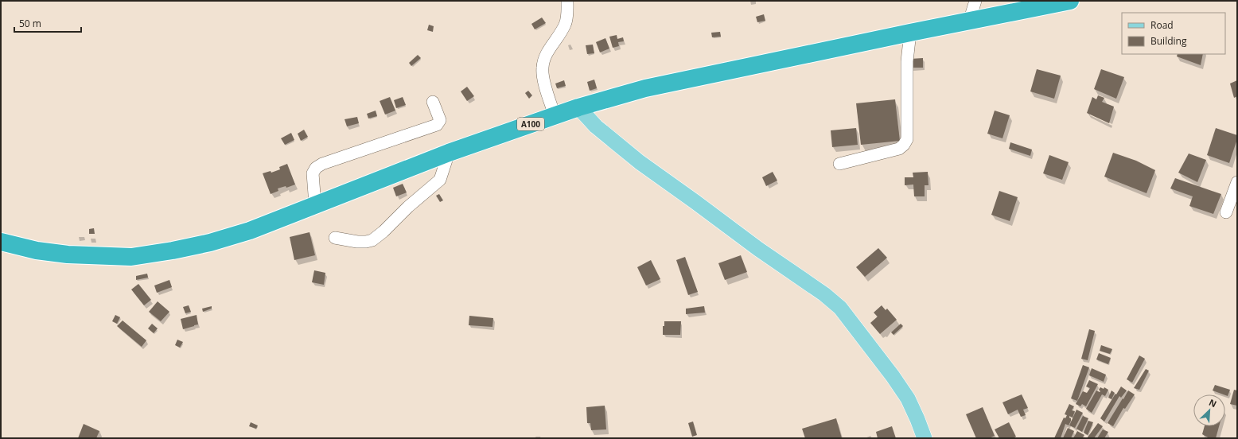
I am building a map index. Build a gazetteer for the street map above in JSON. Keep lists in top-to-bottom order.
{
  "streets": {
    "highway": ["A100"]
  },
  "legend": ["Road", "Building"],
  "scale_bar": "50 m",
  "north": "top right"
}
